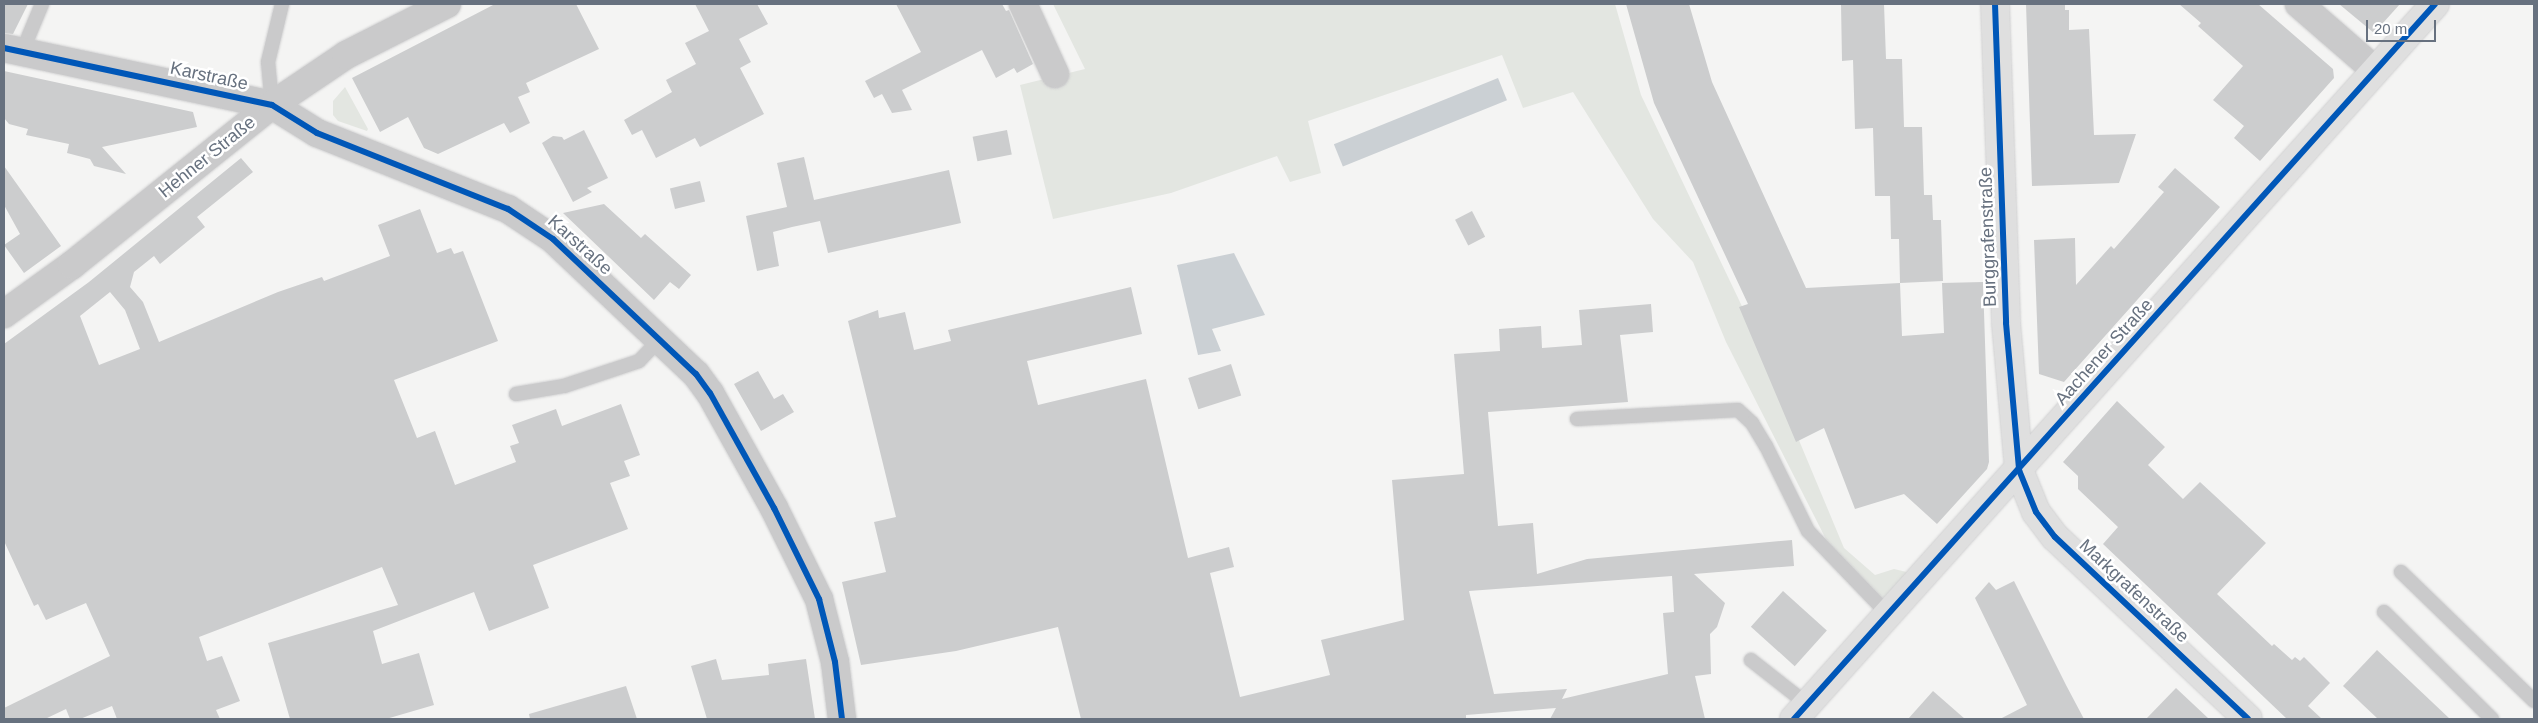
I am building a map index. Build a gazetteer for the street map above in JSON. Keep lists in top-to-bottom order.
{
  "streets": {
    "main road": ["Burggrafenstraße", "Aachener Straße", "Markgrafenstraße"],
    "street": ["Karstraße", "Hehner Straße"]
  },
  "crossings": [
    ["Karstraße", "Hehner Straße"],
    ["Burggrafenstraße", "Aachener Straße"],
    ["Burggrafenstraße", "Markgrafenstraße"],
    ["Aachener Straße", "Markgrafenstraße"]
  ],
  "scale_bar": "20 m"
}
